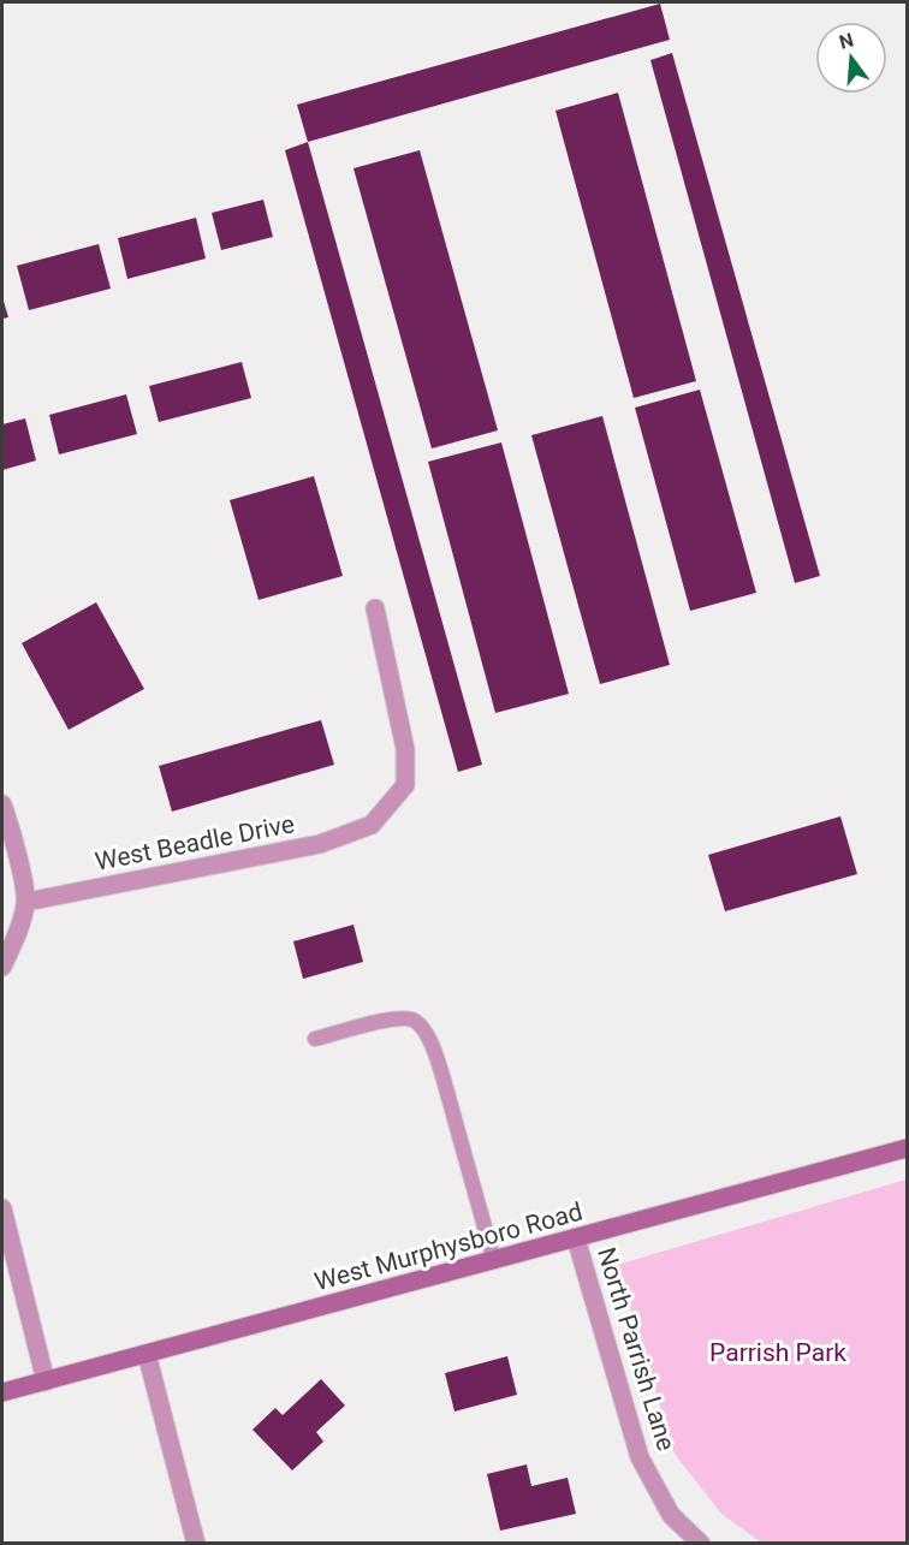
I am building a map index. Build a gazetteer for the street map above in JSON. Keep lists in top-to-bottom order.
{
  "streets": {
    "street": ["West Beadle Drive", "West Murphysboro Road", "North Parrish Lane"]
  },
  "crossings": [
    ["West Murphysboro Road", "North Parrish Lane"]
  ],
  "parks": ["Parrish Park"],
  "north": "top"
}
